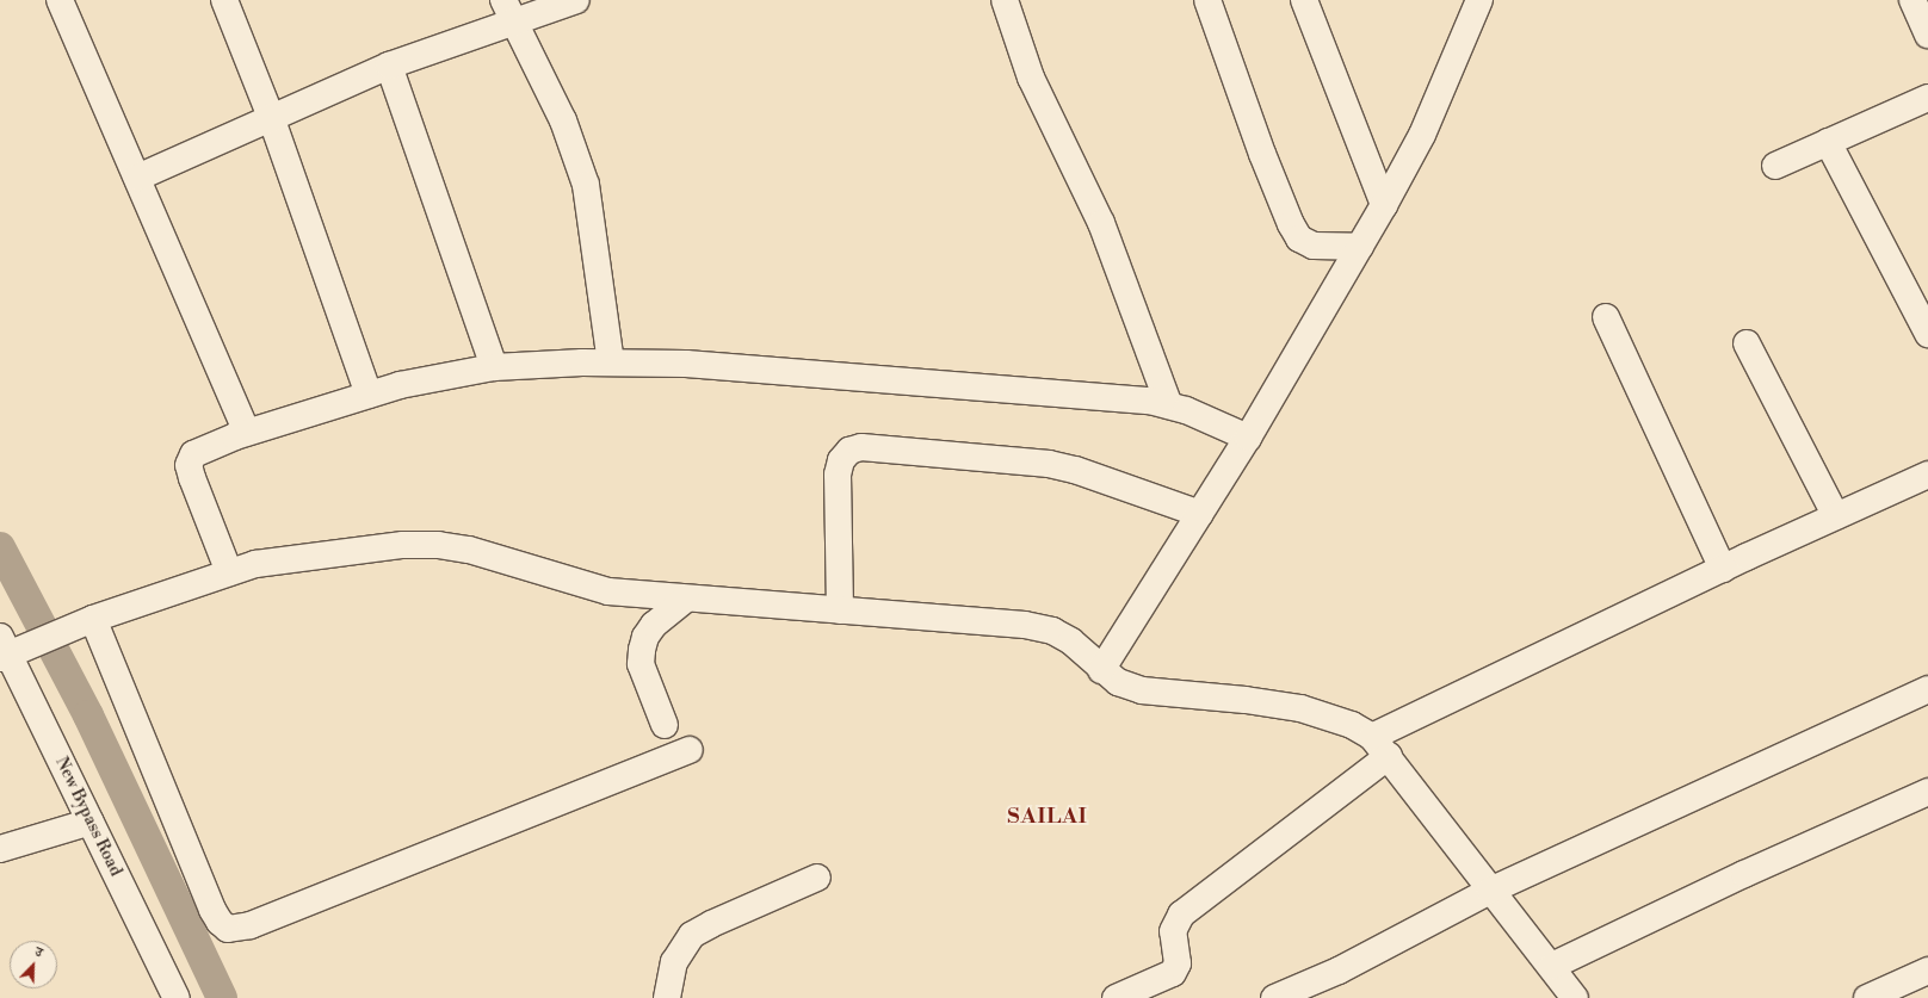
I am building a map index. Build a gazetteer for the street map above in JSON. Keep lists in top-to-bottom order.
{
  "streets": {
    "street": ["New Bypass Road"]
  },
  "districts": ["SAILAI"],
  "north": "top right"
}
